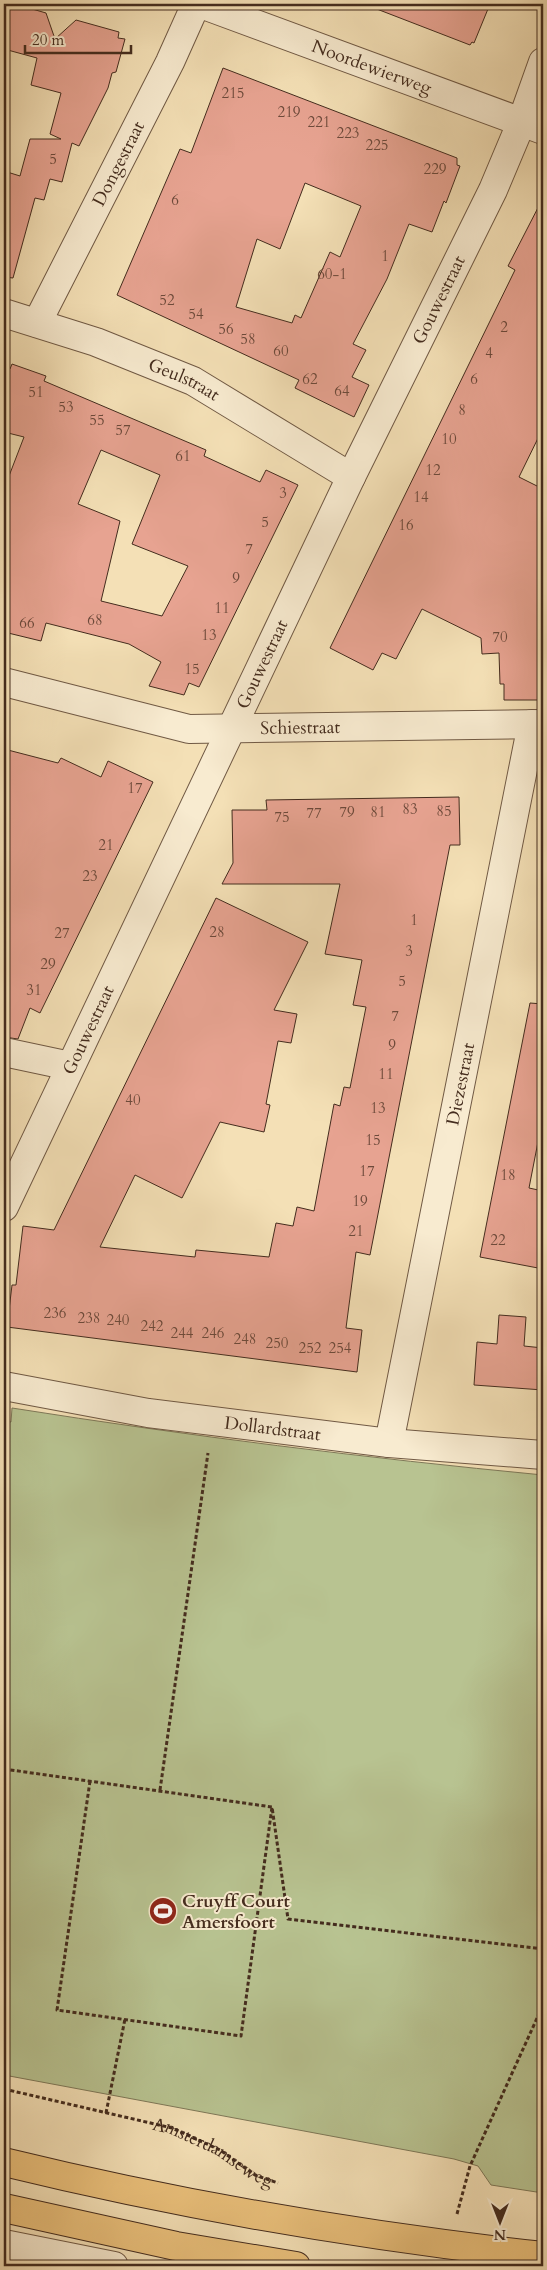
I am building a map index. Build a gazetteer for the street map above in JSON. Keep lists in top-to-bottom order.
{
  "streets": {
    "main road": ["Amsterdamseweg"],
    "street": [
      "Noordewierweg",
      "Dongestraat",
      "Gouwestraat",
      "Geulstraat",
      "Schiestraat",
      "Diezestraat",
      "Dollardstraat"
    ]
  },
  "crossings": [
    ["Noordewierweg", "Gouwestraat"],
    ["Dongestraat", "Geulstraat"],
    ["Gouwestraat", "Geulstraat"],
    ["Gouwestraat", "Schiestraat"],
    ["Schiestraat", "Diezestraat"],
    ["Diezestraat", "Dollardstraat"]
  ],
  "places": {
    "sports": ["Cruyff Court Amersfoort"]
  },
  "house_numbers": [
    "215",
    "219",
    "221",
    "223",
    "225",
    "5",
    "229",
    "6",
    "1",
    "60-1",
    "52",
    "54",
    "2",
    "56",
    "58",
    "60",
    "4",
    "62",
    "6",
    "64",
    "51",
    "53",
    "8",
    "55",
    "57",
    "10",
    "61",
    "12",
    "3",
    "14",
    "5",
    "16",
    "7",
    "9",
    "11",
    "68",
    "66",
    "13",
    "70",
    "15",
    "17",
    "83",
    "85",
    "79",
    "81",
    "77",
    "75",
    "21",
    "23",
    "1",
    "28",
    "27",
    "3",
    "29",
    "5",
    "31",
    "7",
    "9",
    "11",
    "40",
    "13",
    "15",
    "17",
    "18",
    "19",
    "21",
    "22",
    "236",
    "238",
    "240",
    "242",
    "244",
    "246",
    "248",
    "250",
    "252",
    "254"
  ],
  "scale_bar": "20 m",
  "north": "bottom"
}
